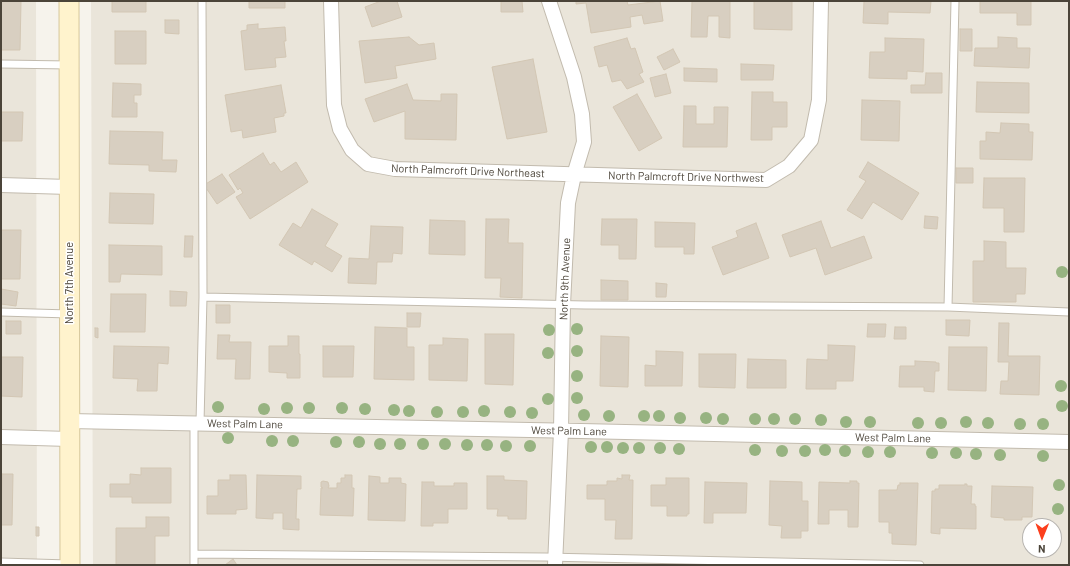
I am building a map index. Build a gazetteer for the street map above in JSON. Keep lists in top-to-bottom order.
{
  "streets": {
    "main road": ["North 7th Avenue"],
    "street": [
      "North Palmcroft Drive Northeast",
      "North Palmcroft Drive Northwest",
      "North 9th Avenue",
      "West Palm Lane"
    ]
  },
  "crossings": [
    ["North Palmcroft Drive Northeast", "North Palmcroft Drive Northwest"],
    ["North Palmcroft Drive Northeast", "North 9th Avenue"],
    ["North Palmcroft Drive Northwest", "North 9th Avenue"],
    ["North 9th Avenue", "West Palm Lane"],
    ["North 7th Avenue", "West Palm Lane"]
  ],
  "north": "bottom"
}
